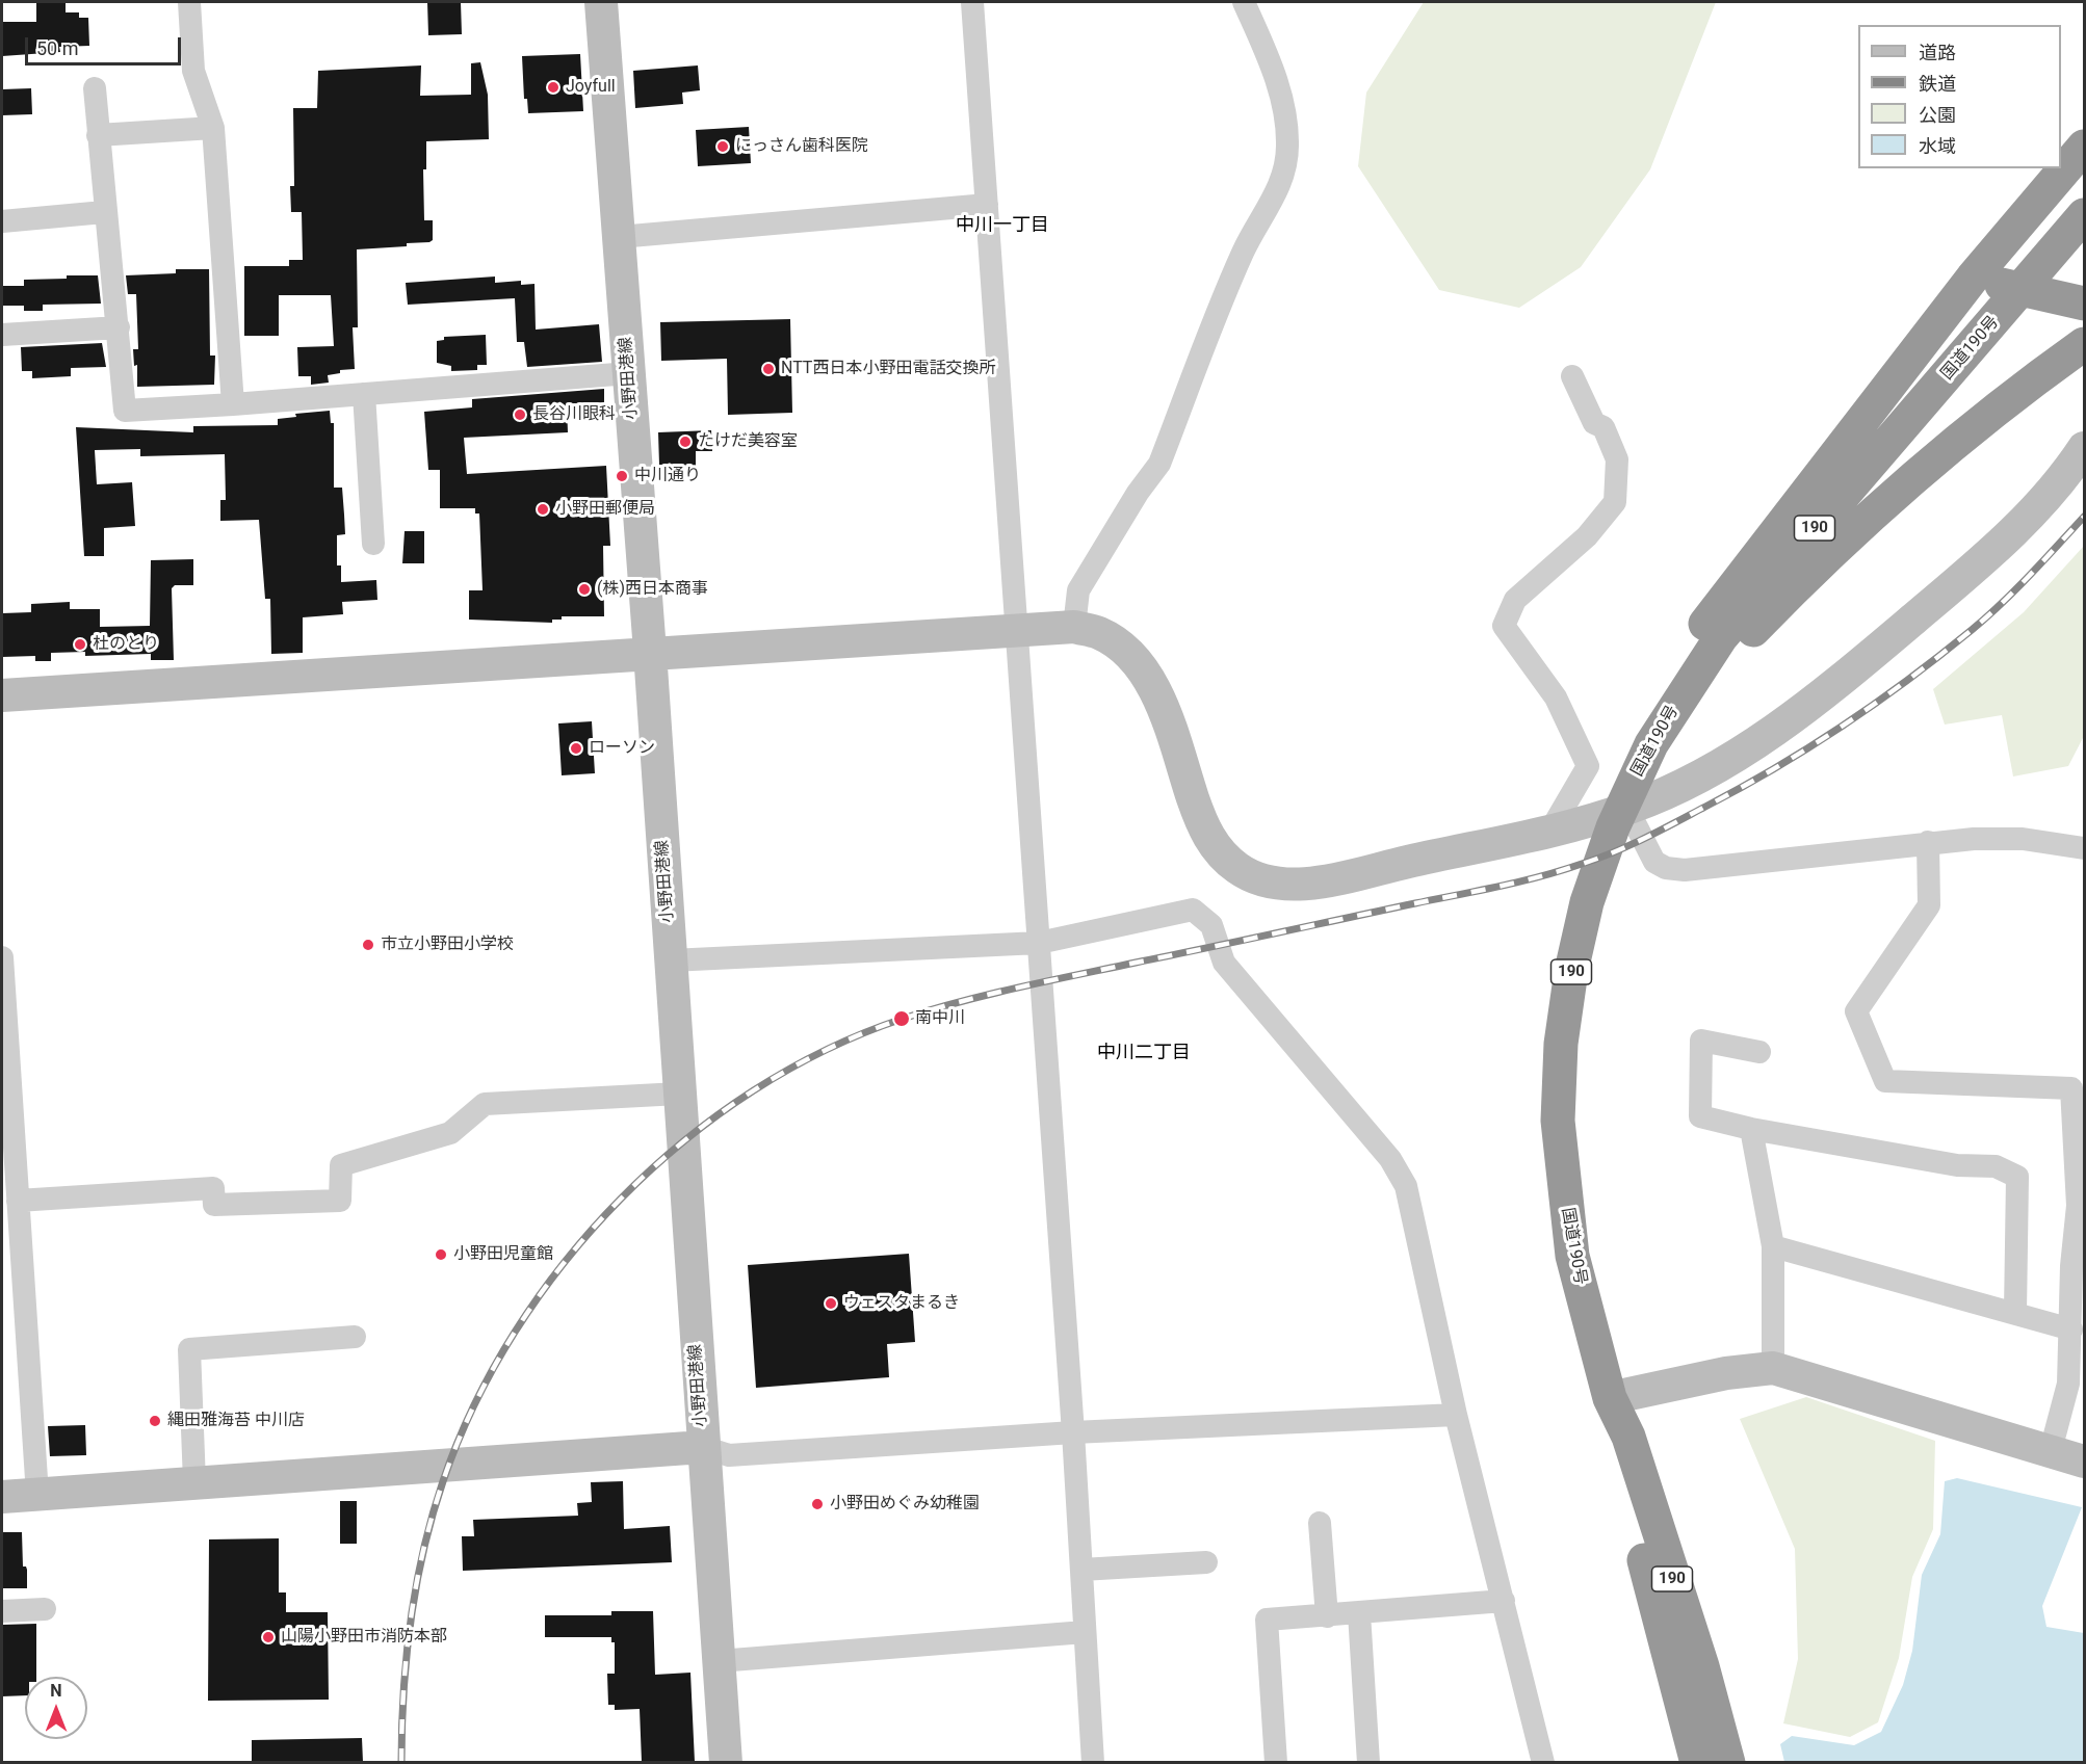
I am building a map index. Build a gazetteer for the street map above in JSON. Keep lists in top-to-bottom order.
{
  "streets": {
    "highway": ["国道190号", "190"],
    "street": ["小野田港線"]
  },
  "districts": ["中川一丁目", "中川二丁目"],
  "places": [
    "Joyfull",
    "にっさん歯科医院",
    "NTT西日本小野田電話交換所",
    "長谷川眼科",
    "たけだ美容室",
    "中川通り",
    "小野田郵便局",
    "(株)西日本商事",
    "杜のとり",
    "ローソン",
    "市立小野田小学校",
    "南中川",
    "小野田児童館",
    "ウェスタまるき",
    "縄田雅海苔 中川店",
    "小野田めぐみ幼稚園",
    "山陽小野田市消防本部"
  ],
  "legend": [
    "道路",
    "鉄道",
    "公園",
    "水域"
  ],
  "scale_bar": "50 m",
  "north": "top"
}
